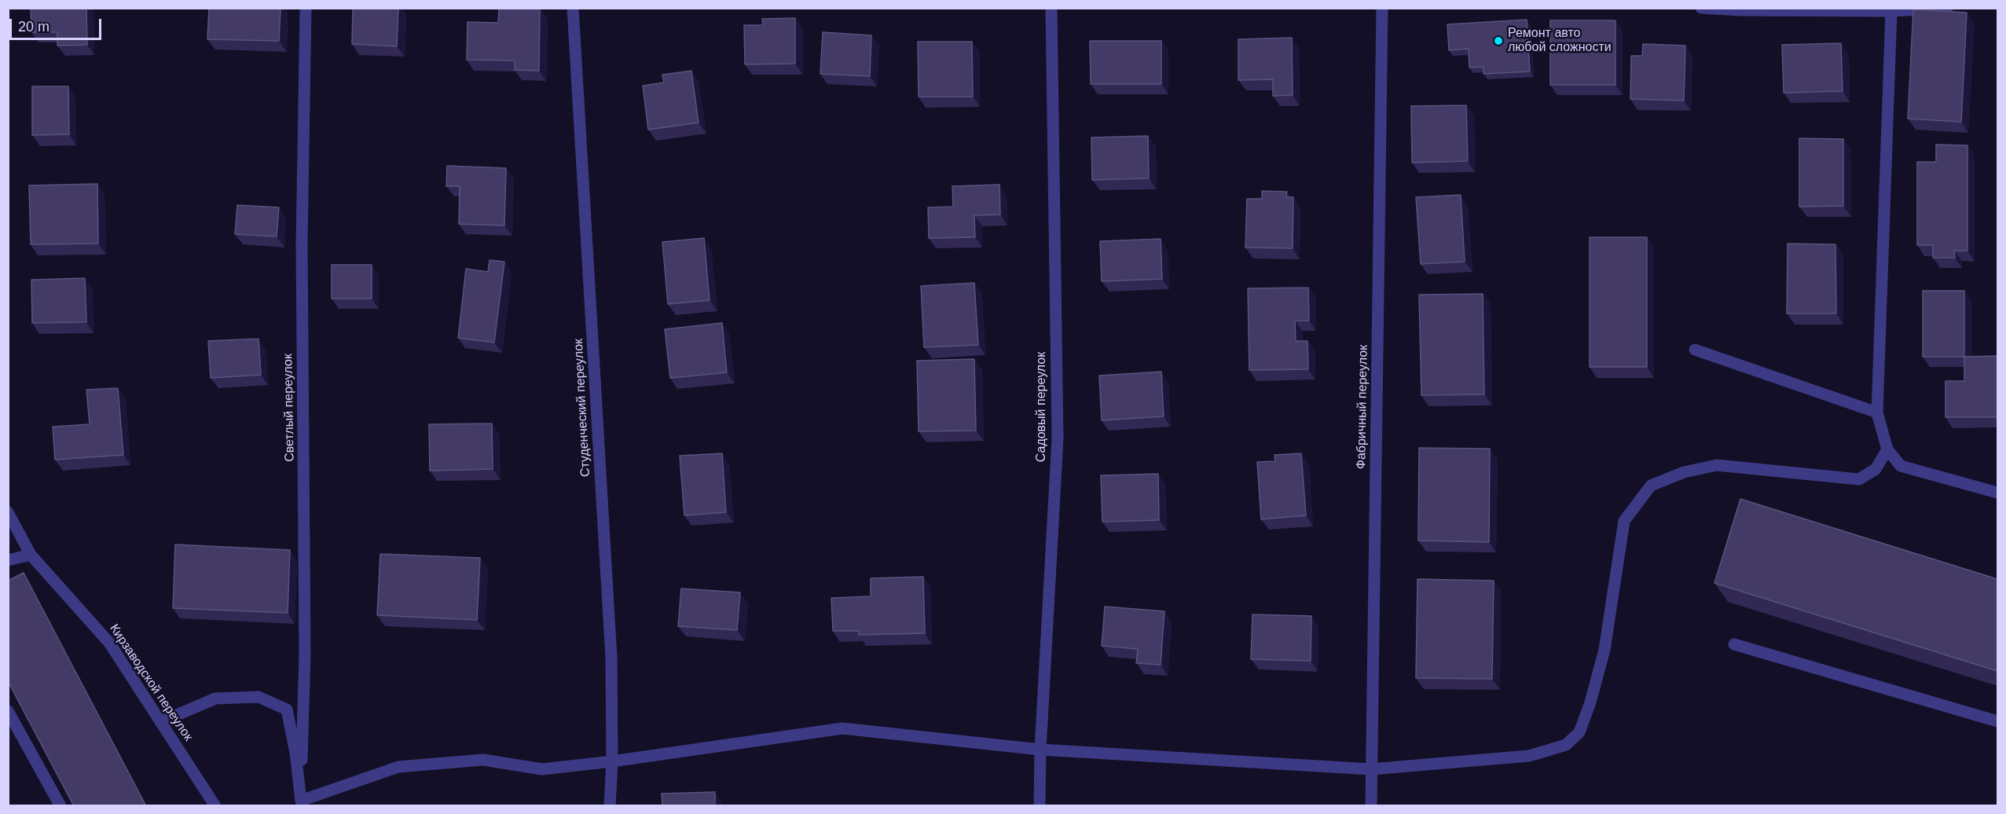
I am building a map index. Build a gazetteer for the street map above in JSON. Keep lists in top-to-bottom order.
{
  "streets": {
    "street": [
      "Садовый переулок",
      "Фабричный переулок",
      "Светлый переулок",
      "Студенческий переулок",
      "Кирзаводской переулок"
    ]
  },
  "places": ["Ремонт авто любой сложности"],
  "scale_bar": "20 m"
}
